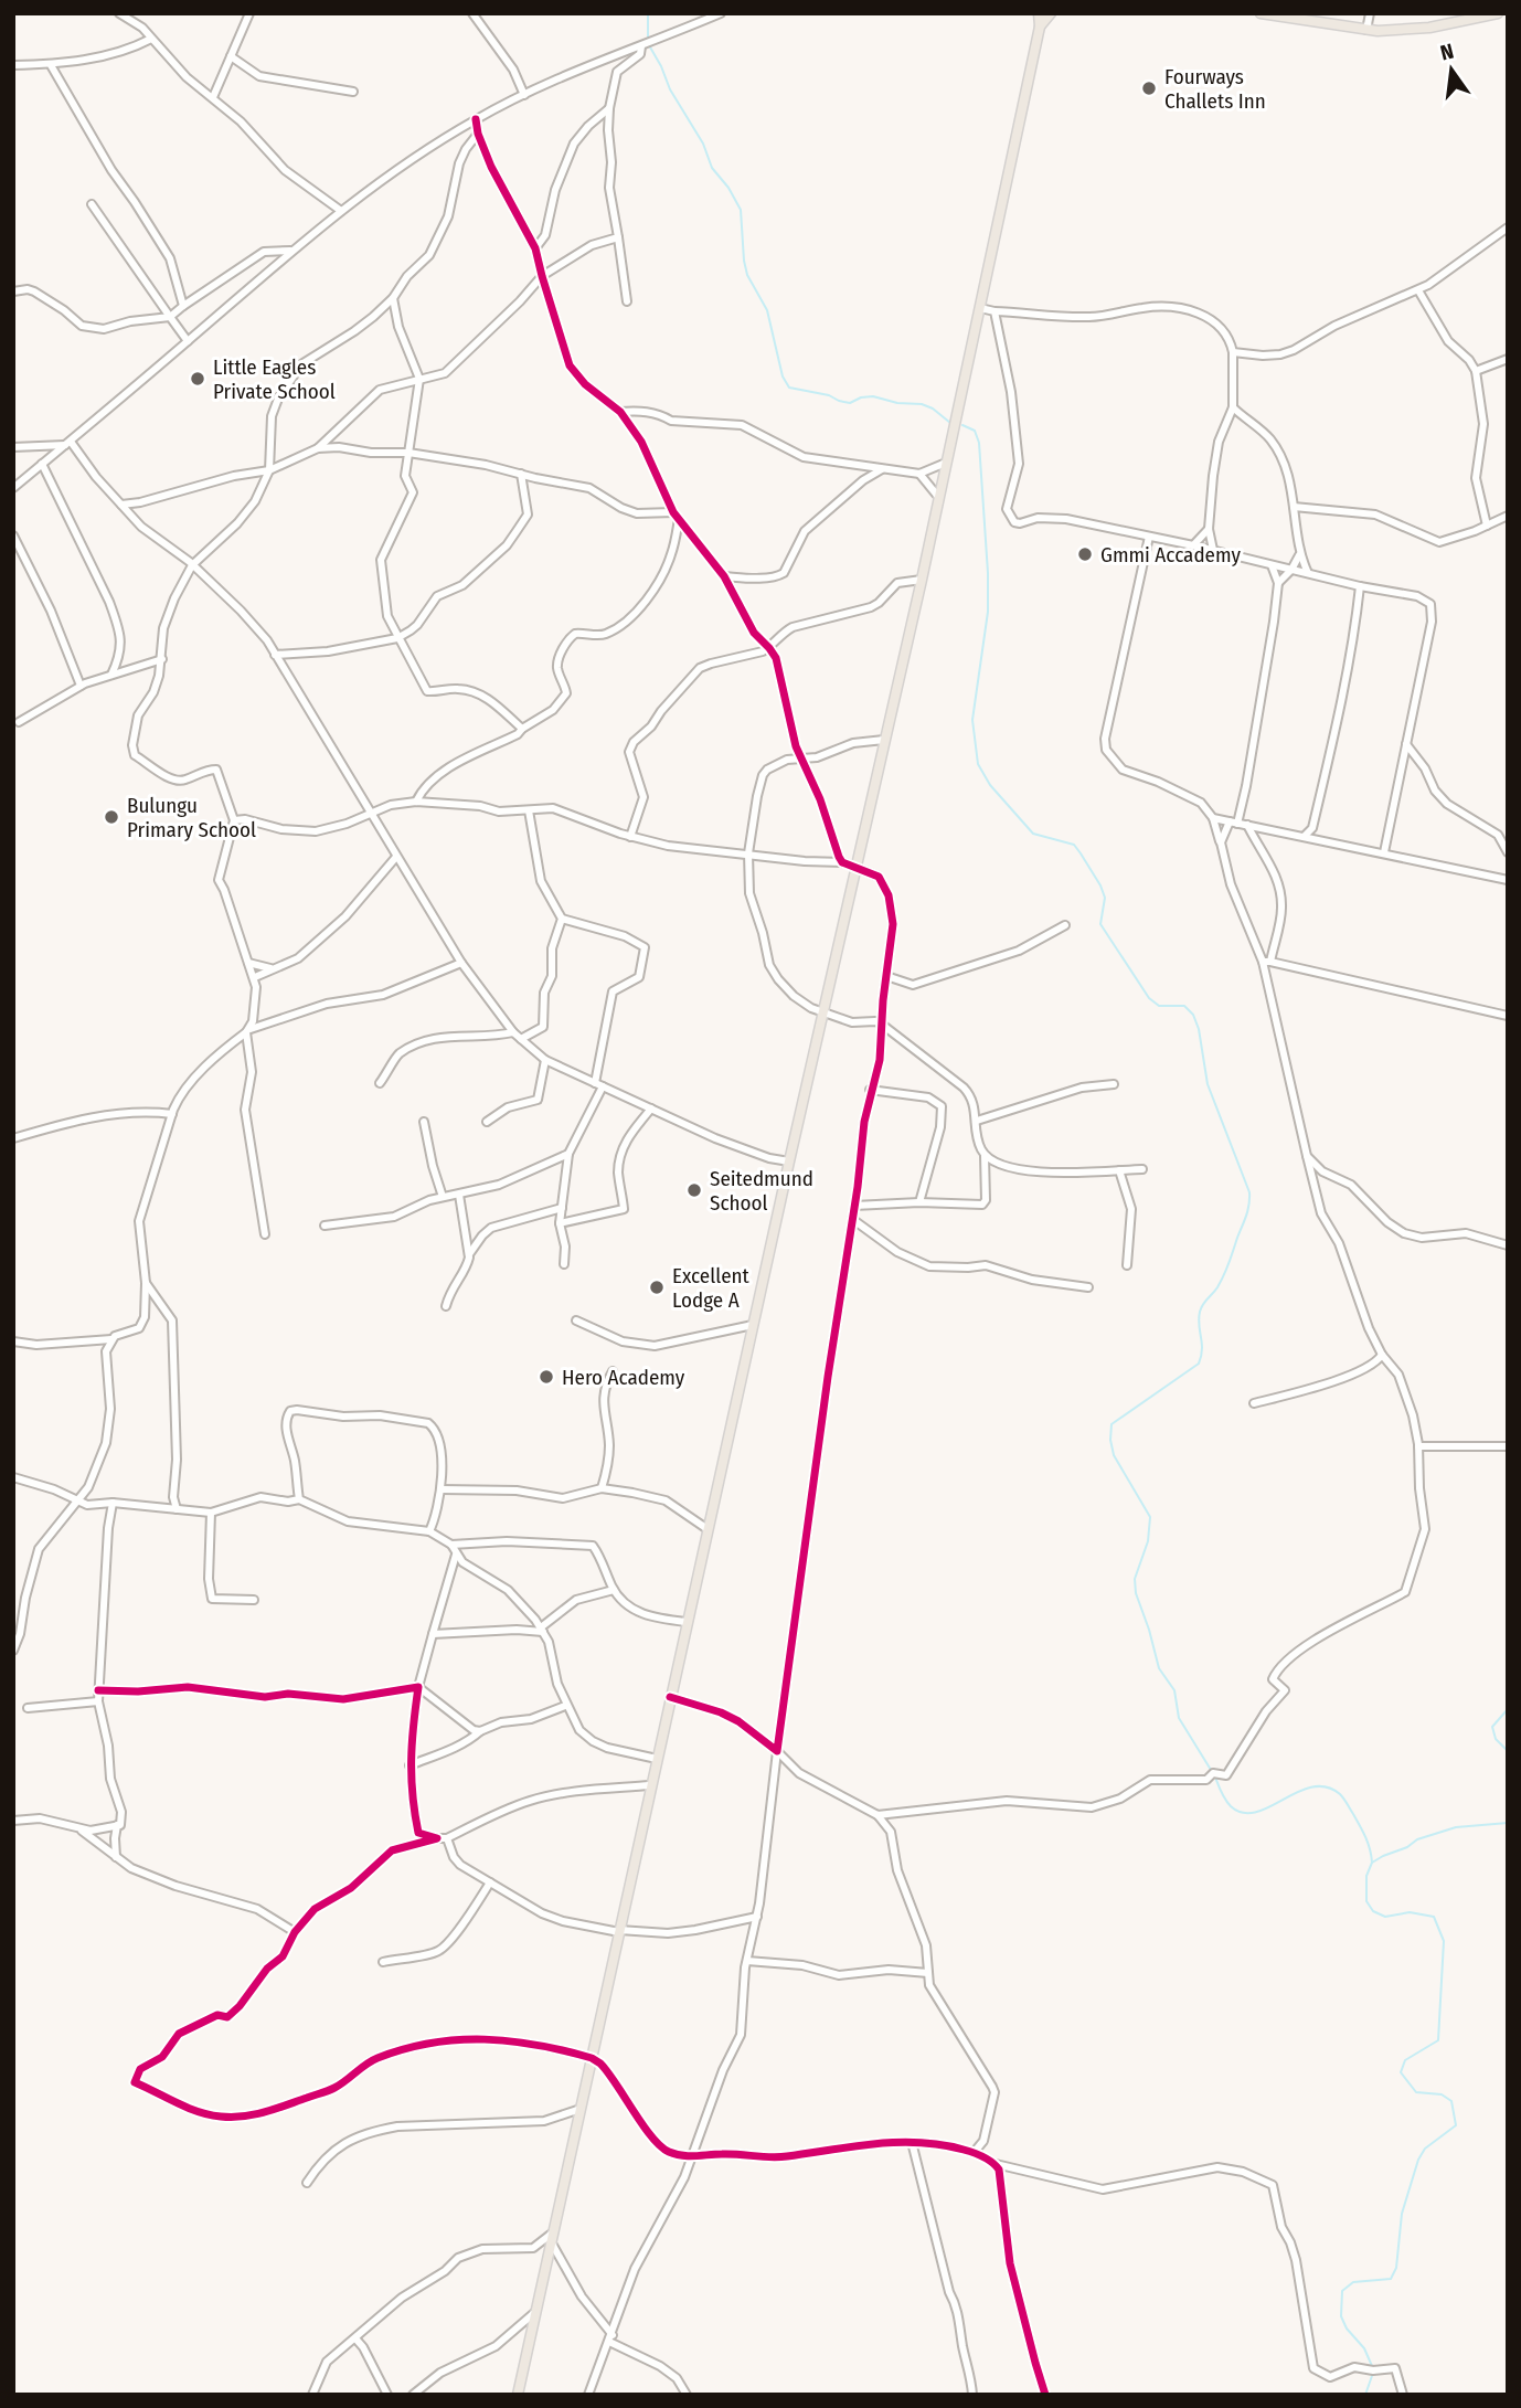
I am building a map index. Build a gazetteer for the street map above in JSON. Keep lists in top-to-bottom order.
{
  "places": [
    "Fourways Challets Inn",
    "Little Eagles Private School",
    "Gmmi Accademy",
    "Bulungu Primary School",
    "Seitedmund School",
    "Excellent Lodge A",
    "Hero Academy"
  ],
  "north": "top"
}
